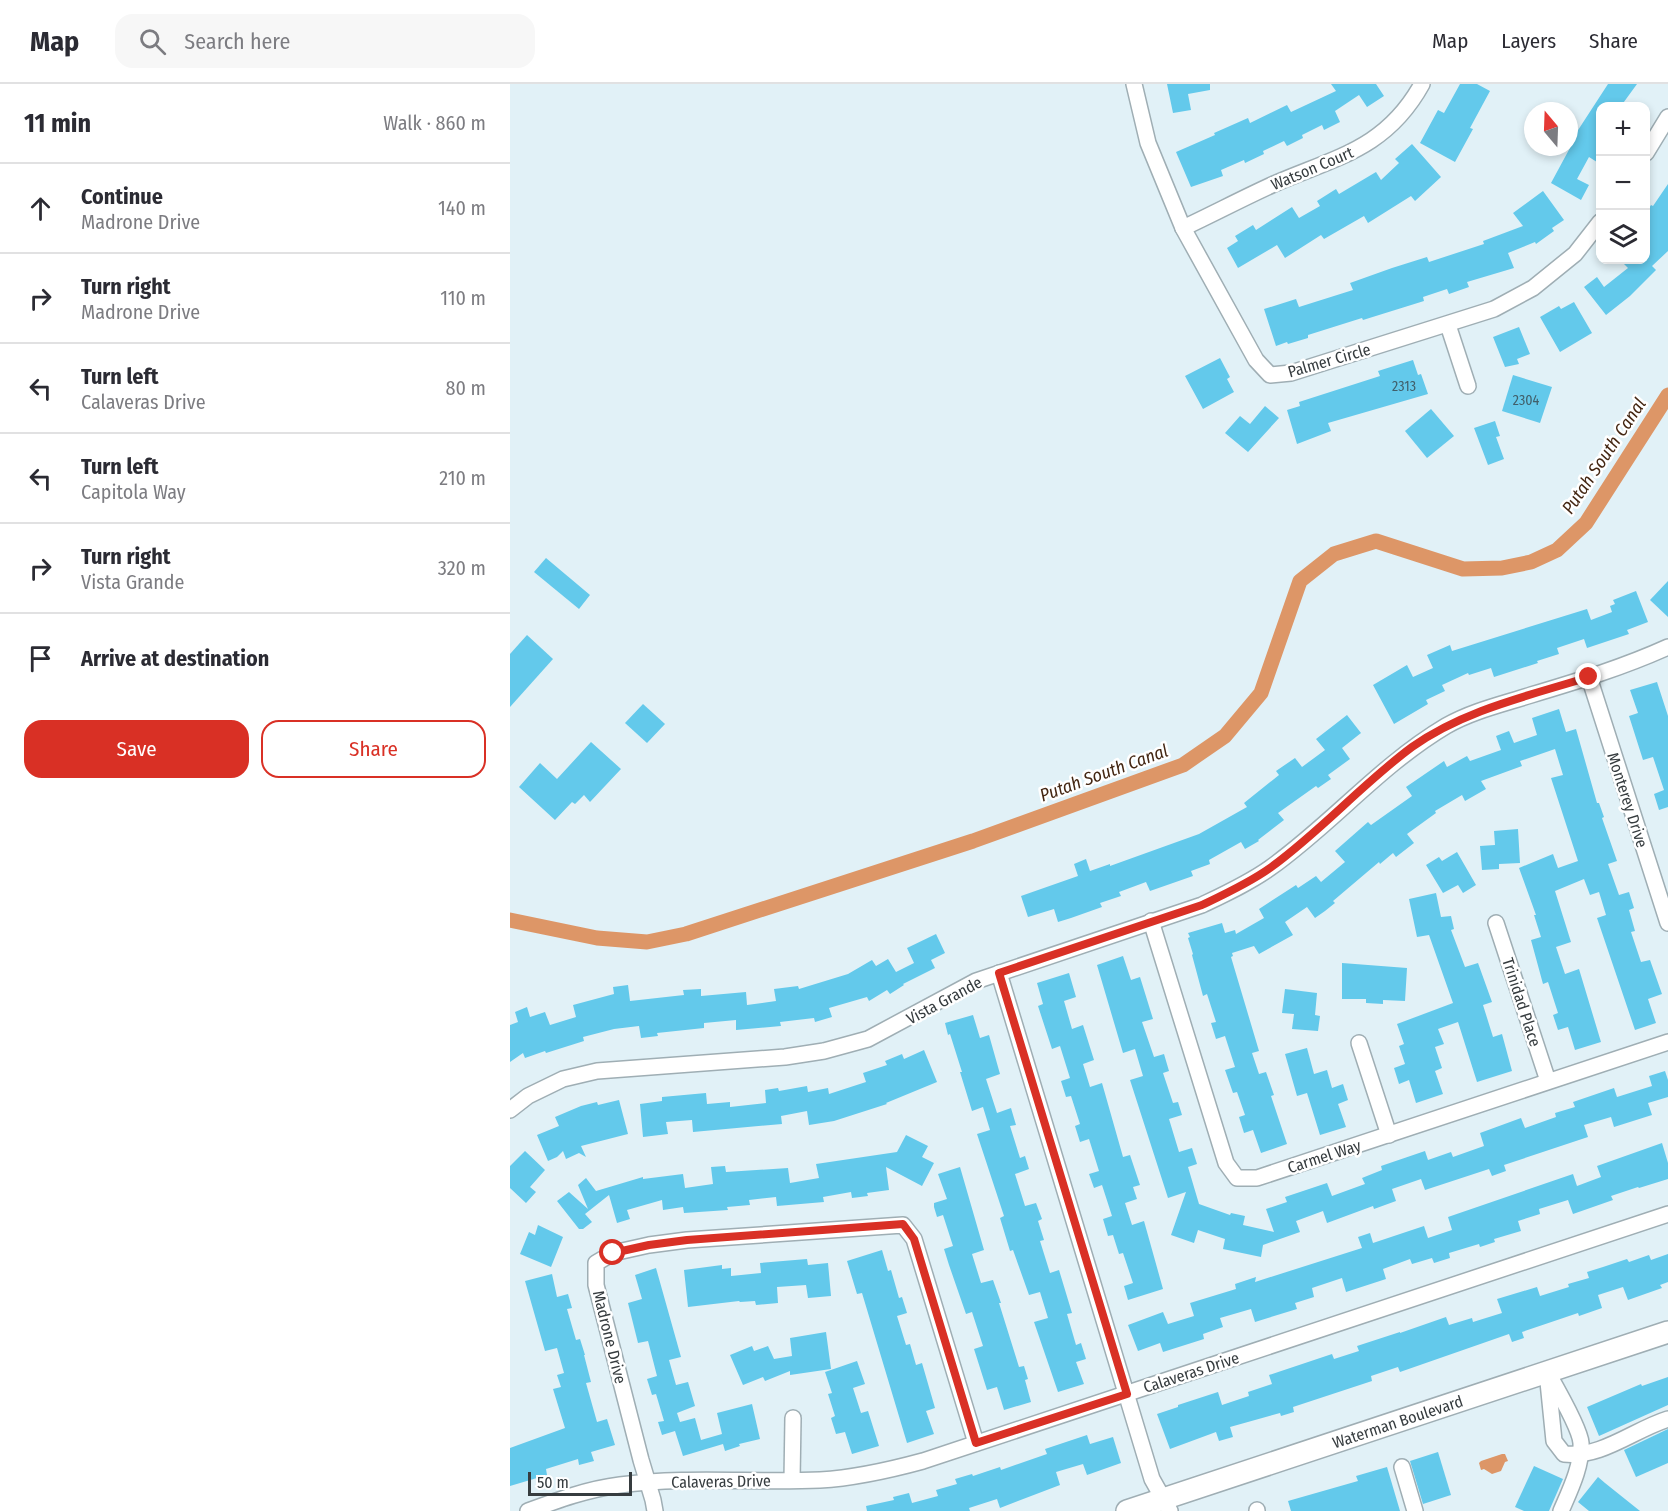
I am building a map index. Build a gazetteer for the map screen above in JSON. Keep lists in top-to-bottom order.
{
  "streets": {
    "main road": ["Waterman Boulevard"],
    "street": [
      "Watson Court",
      "Palmer Circle",
      "Monterey Drive",
      "Vista Grande",
      "Trinidad Place",
      "Carmel Way",
      "Madrone Drive",
      "Calaveras Drive"
    ]
  },
  "crossings": [
    ["Watson Court", "Palmer Circle"],
    ["Monterey Drive", "Vista Grande"],
    ["Vista Grande", "Carmel Way"],
    ["Trinidad Place", "Carmel Way"],
    ["Madrone Drive", "Calaveras Drive"]
  ],
  "water": ["Putah South Canal"],
  "house_numbers": ["2313", "2304"],
  "scale_bar": "50 m",
  "north": "top",
  "page": {
    "header": "Map",
    "search": "Search here",
    "nav": ["Map", "Layers", "Share"],
    "heading": ["11 min", "Walk · 860 m"],
    "map_buttons": ["+", "−"],
    "list": [
      ["Continue", "Madrone Drive", "140 m"],
      ["Turn right", "Madrone Drive", "110 m"],
      ["Turn left", "Calaveras Drive", "80 m"],
      ["Turn left", "Capitola Way", "210 m"],
      ["Turn right", "Vista Grande", "320 m"],
      "Arrive at destination"
    ],
    "buttons": ["Save", "Share"],
    "scale": "50 m"
  }
}
